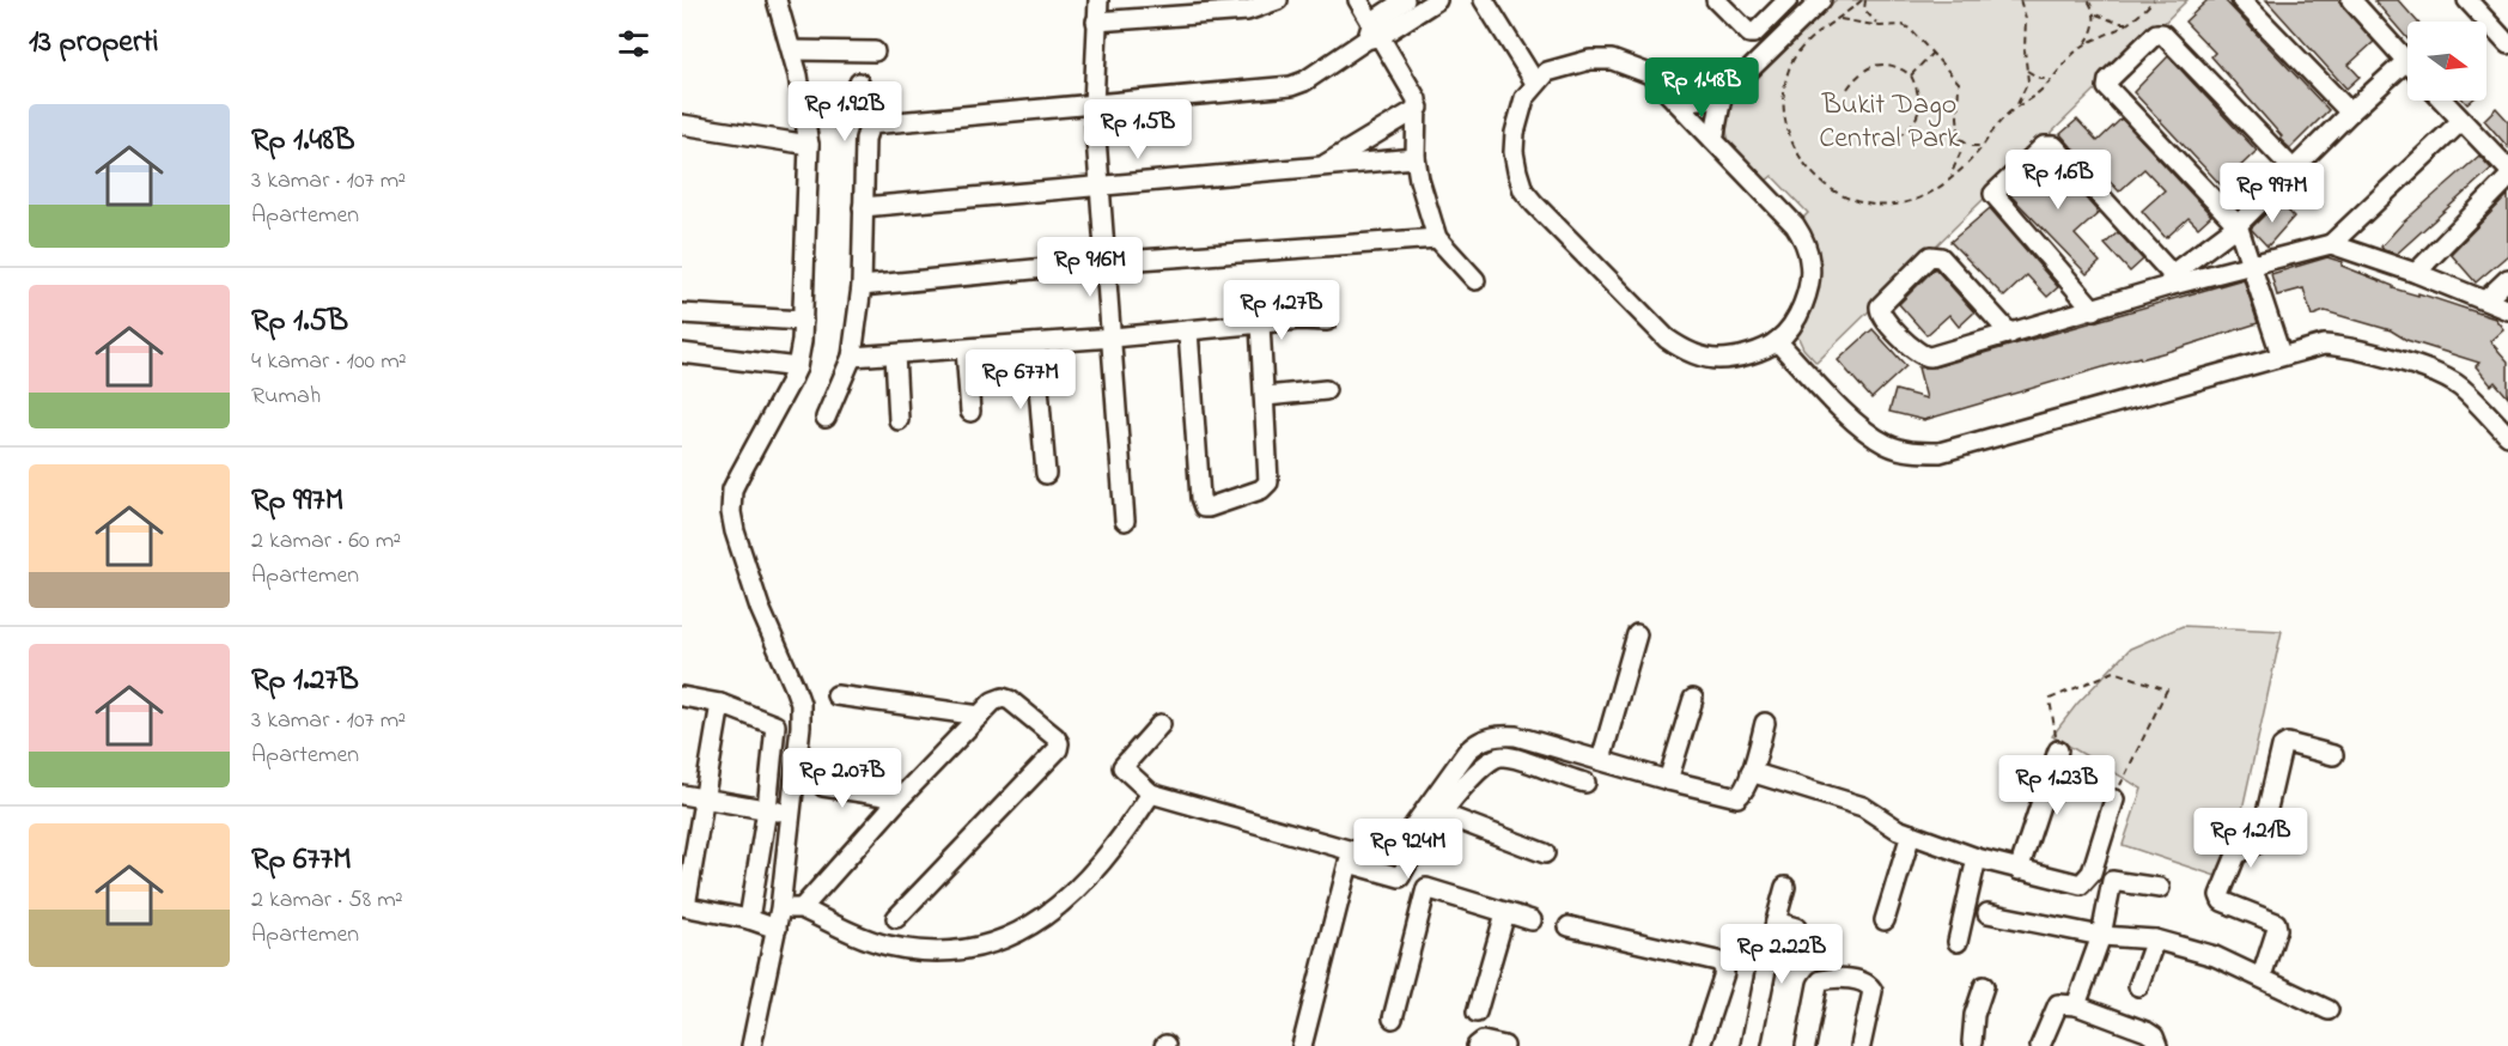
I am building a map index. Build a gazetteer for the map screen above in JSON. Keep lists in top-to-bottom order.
{
  "parks": ["Bukit Dago Central Park"],
  "north": "right",
  "page": {
    "heading": "13 properti",
    "price": [
      "Rp 1.48B",
      "Rp 1.92B",
      "Rp 1.5B",
      "Rp 1.6B",
      "Rp 997M",
      "Rp 916M",
      "Rp 1.27B",
      "Rp 677M",
      "Rp 2.07B",
      "Rp 1.23B",
      "Rp 1.21B",
      "Rp 924M",
      "Rp 2.22B"
    ],
    "list": [
      {
        "name": "Rp 1.48B",
        "note": "3 kamar · 107 m² · Apartemen"
      },
      {
        "name": "Rp 1.5B",
        "note": "4 kamar · 100 m² · Rumah"
      },
      {
        "name": "Rp 997M",
        "note": "2 kamar · 60 m² · Apartemen"
      },
      {
        "name": "Rp 1.27B",
        "note": "3 kamar · 107 m² · Apartemen"
      },
      {
        "name": "Rp 677M",
        "note": "2 kamar · 58 m² · Apartemen"
      }
    ]
  }
}
